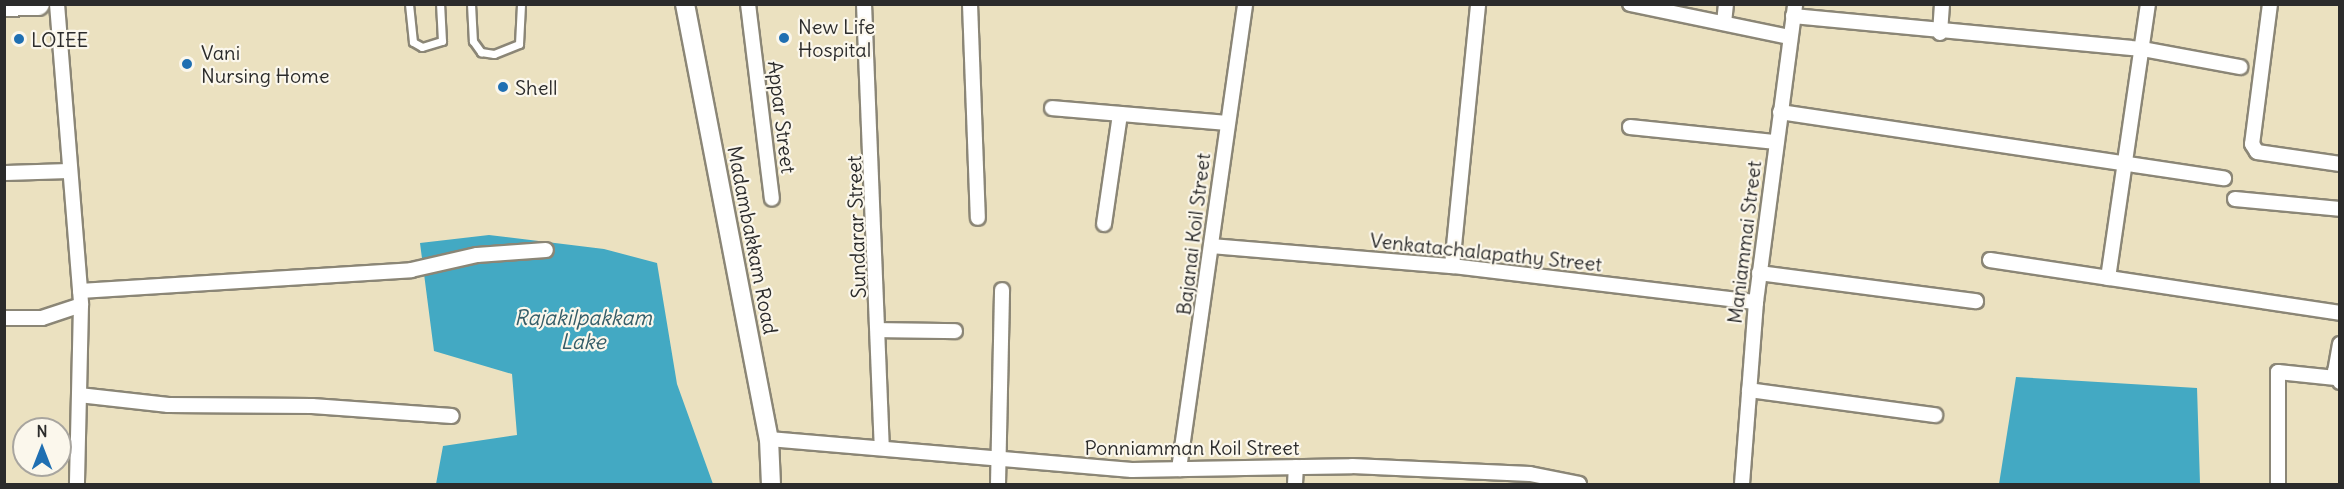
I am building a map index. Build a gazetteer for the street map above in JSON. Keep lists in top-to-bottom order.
{
  "streets": {
    "street": [
      "Appar Street",
      "Sundarar Street",
      "Bajanai Koil Street",
      "Madambakkam Road",
      "Maniammai Street",
      "Venkatachalapathy Street",
      "Ponniamman Koil Street"
    ]
  },
  "crossings": [
    ["Sundarar Street", "Ponniamman Koil Street"],
    ["Bajanai Koil Street", "Venkatachalapathy Street"],
    ["Bajanai Koil Street", "Ponniamman Koil Street"],
    ["Madambakkam Road", "Ponniamman Koil Street"],
    ["Maniammai Street", "Venkatachalapathy Street"]
  ],
  "water": ["Rajakilpakkam Lake"],
  "places": [
    "New Life Hospital",
    "LOIEE",
    "Vani Nursing Home",
    "Shell"
  ],
  "north": "top"
}
